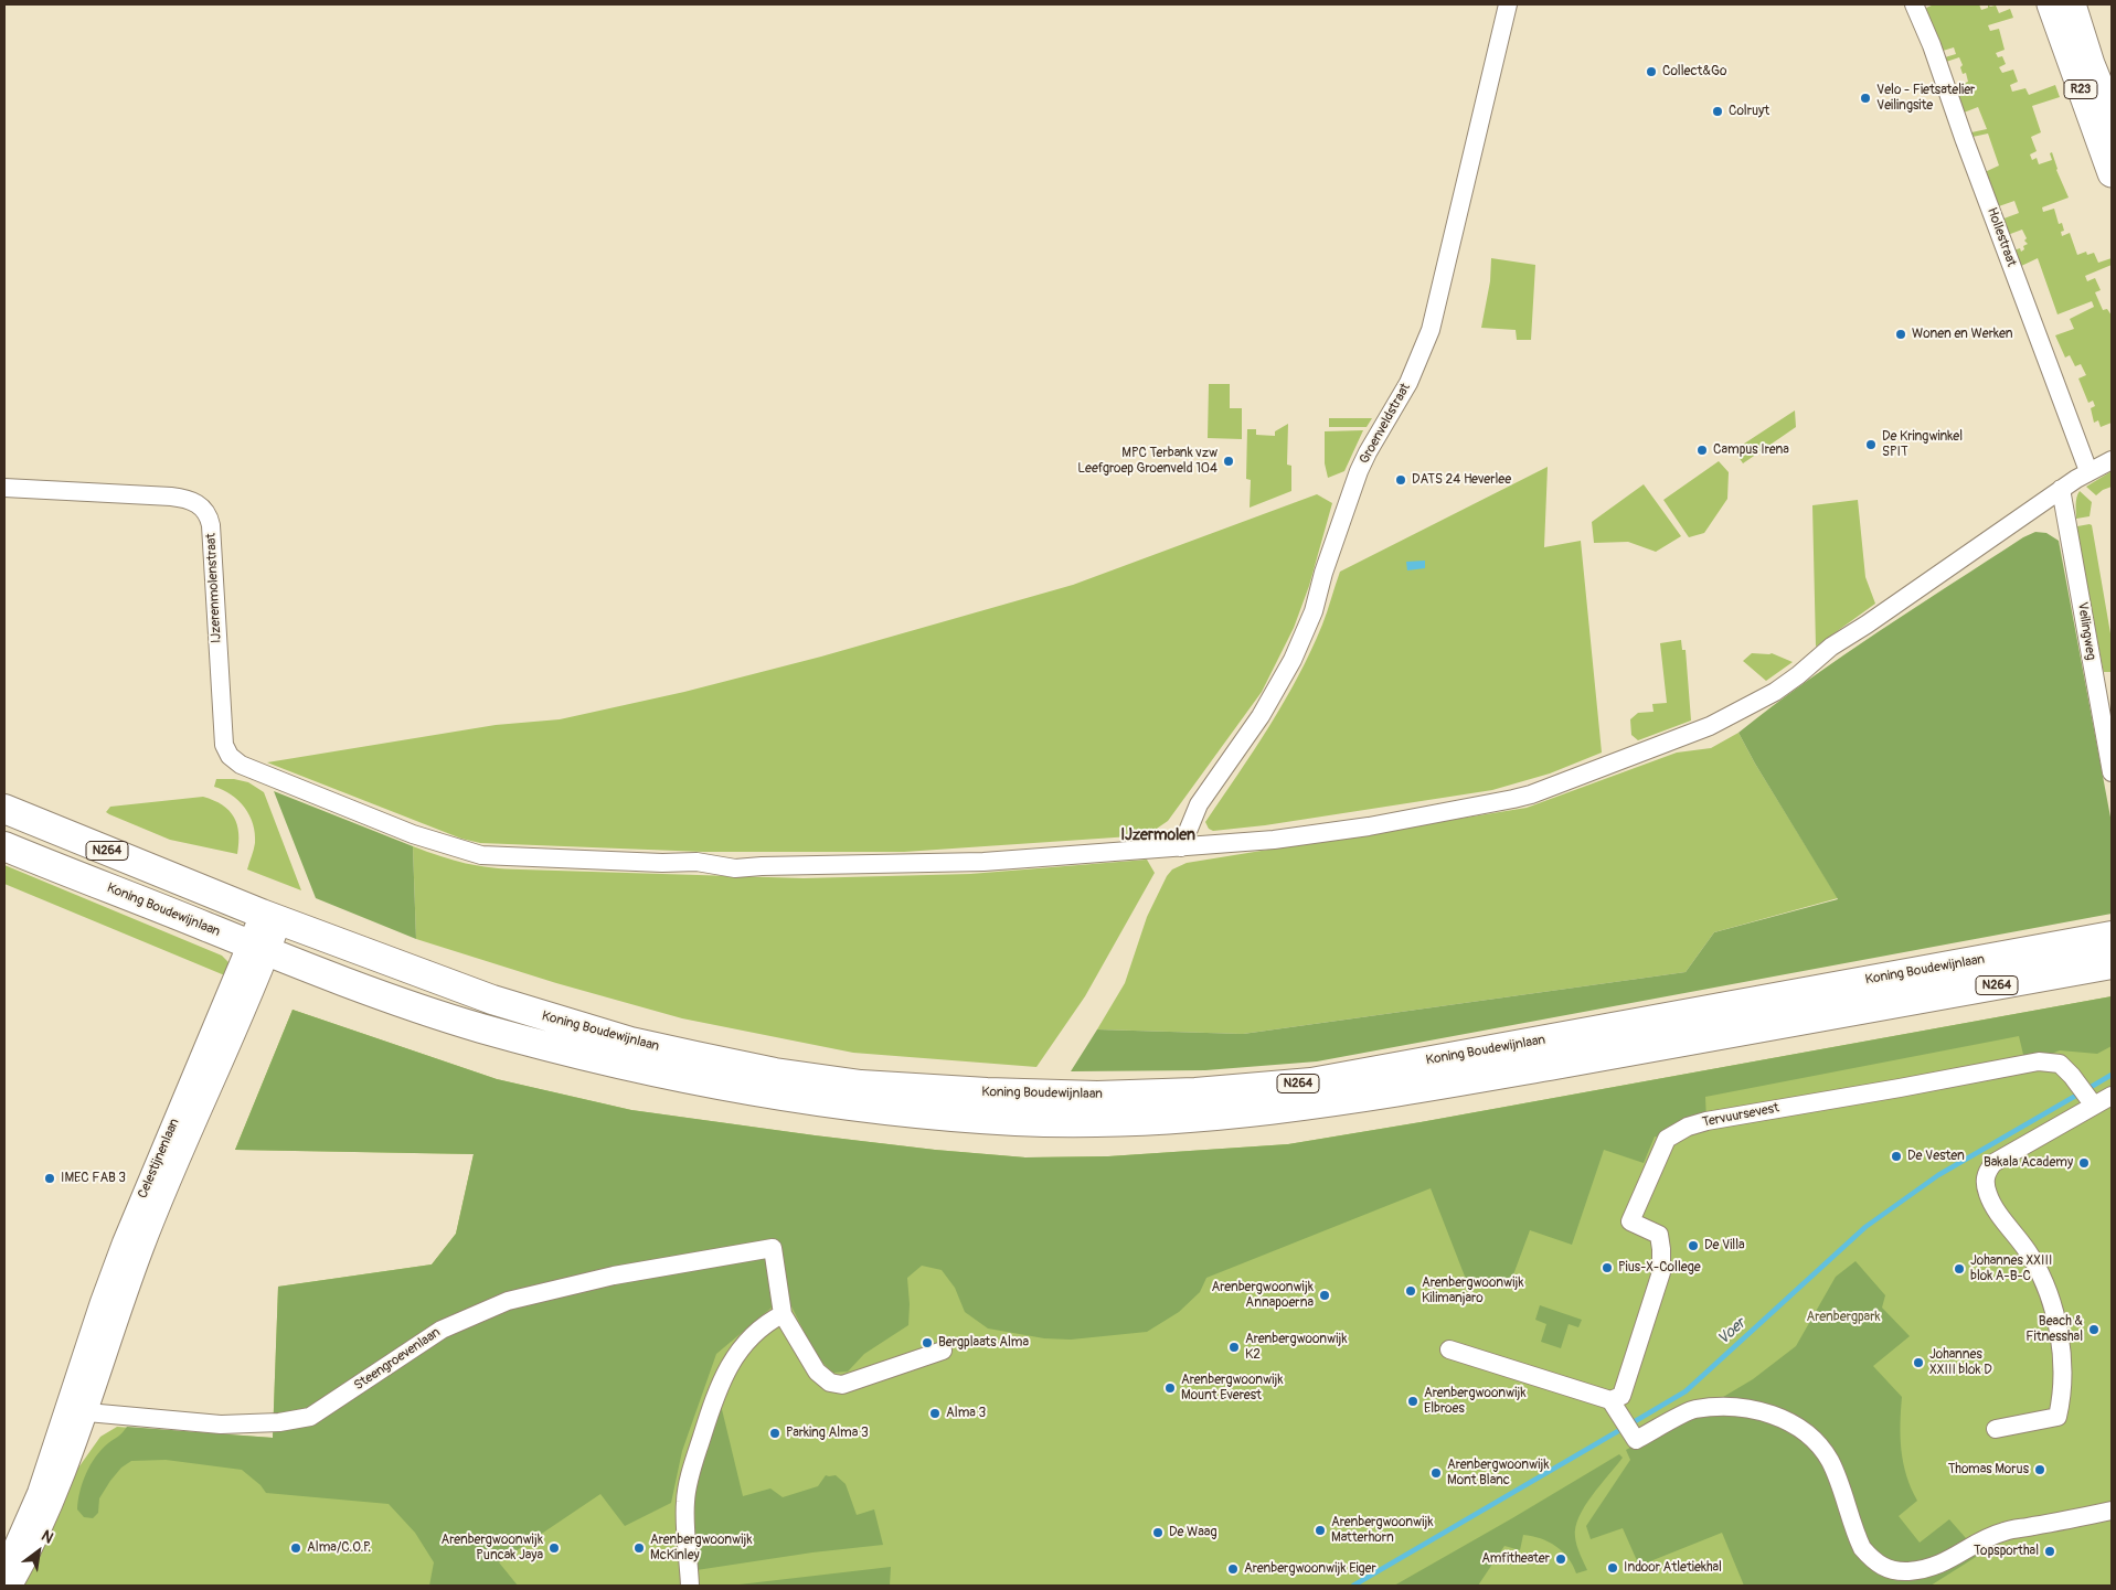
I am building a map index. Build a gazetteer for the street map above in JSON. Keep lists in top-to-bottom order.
{
  "streets": {
    "highway": ["N264", "Koning Boudewijnlaan"],
    "main road": ["R23"],
    "street": [
      "Hollestraat",
      "Groenveldstraat",
      "IJzerenmolenstraat",
      "Veilingweg",
      "Tervuursevest",
      "Celestijnenlaan",
      "Steengroevenlaan"
    ]
  },
  "crossings": [
    ["Groenveldstraat", "IJzerenmolenstraat"],
    ["Koning Boudewijnlaan", "Celestijnenlaan"],
    ["Celestijnenlaan", "Steengroevenlaan"]
  ],
  "districts": ["IJzermolen"],
  "water": ["Voer"],
  "parks": ["Arenbergpark"],
  "places": [
    "Collect&Go",
    "Velo - Fietsatelier Veilingsite",
    "Colruyt",
    "Wonen en Werken",
    "De Kringwinkel SPIT",
    "Campus Irena",
    "MPC Terbank vzw Leefgroep Groenveld 104",
    "DATS 24 Heverlee",
    "De Vesten",
    "Bakala Academy",
    "IMEC FAB 3",
    "De Villa",
    "Pius-X-College",
    "Johannes XXIII blok A-B-C",
    "Arenbergwoonwijk Kilimanjaro",
    "Arenbergwoonwijk Annapoerna",
    "Beach & Fitnesshal",
    "Bergplaats Alma",
    "Arenbergwoonwijk K2",
    "Johannes XXIII blok D",
    "Arenbergwoonwijk Mount Everest",
    "Arenbergwoonwijk Elbroes",
    "Alma 3",
    "Parking Alma 3",
    "Thomas Morus",
    "Arenbergwoonwijk Mont Blanc",
    "Arenbergwoonwijk Matterhorn",
    "De Waag",
    "Alma/C.O.P.",
    "Arenbergwoonwijk Puncak Jaya",
    "Arenbergwoonwijk McKinley",
    "Topsporthal",
    "Amfitheater",
    "Indoor Atletiekhal",
    "Arenbergwoonwijk Eiger"
  ],
  "north": "top right"
}
